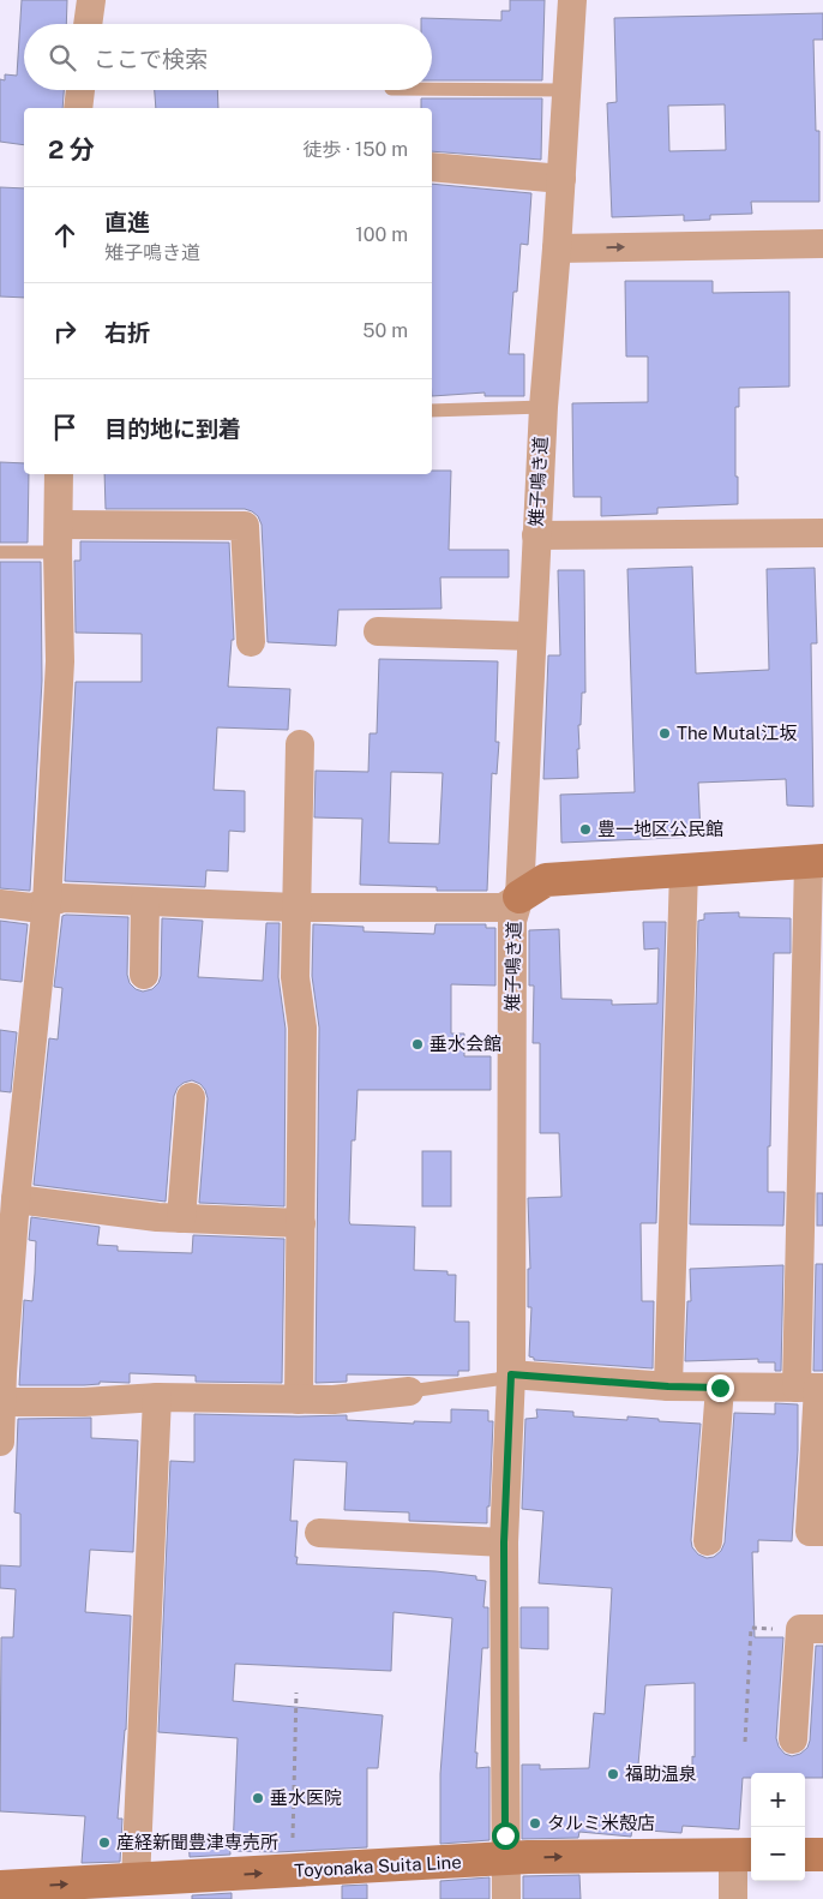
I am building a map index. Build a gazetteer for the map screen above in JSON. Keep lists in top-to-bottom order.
{
  "streets": {
    "main road": ["Toyonaka Suita Line"],
    "street": ["雉子鳴き道"]
  },
  "crossings": [
    ["雉子鳴き道", "Toyonaka Suita Line"]
  ],
  "one_way": ["Toyonaka Suita Line"],
  "places": [
    "The Mutal江坂",
    "豊一地区公民館",
    "垂水会館",
    "福助温泉",
    "垂水医院",
    "タルミ米殻店",
    "産経新聞豊津専売所"
  ],
  "page": {
    "search": "ここで検索",
    "heading": ["2 分", "徒歩 · 150 m"],
    "list": [
      ["直進", "雉子鳴き道", "100 m"],
      ["右折", "50 m"],
      "目的地に到着"
    ],
    "map_buttons": ["+", "−"]
  }
}
